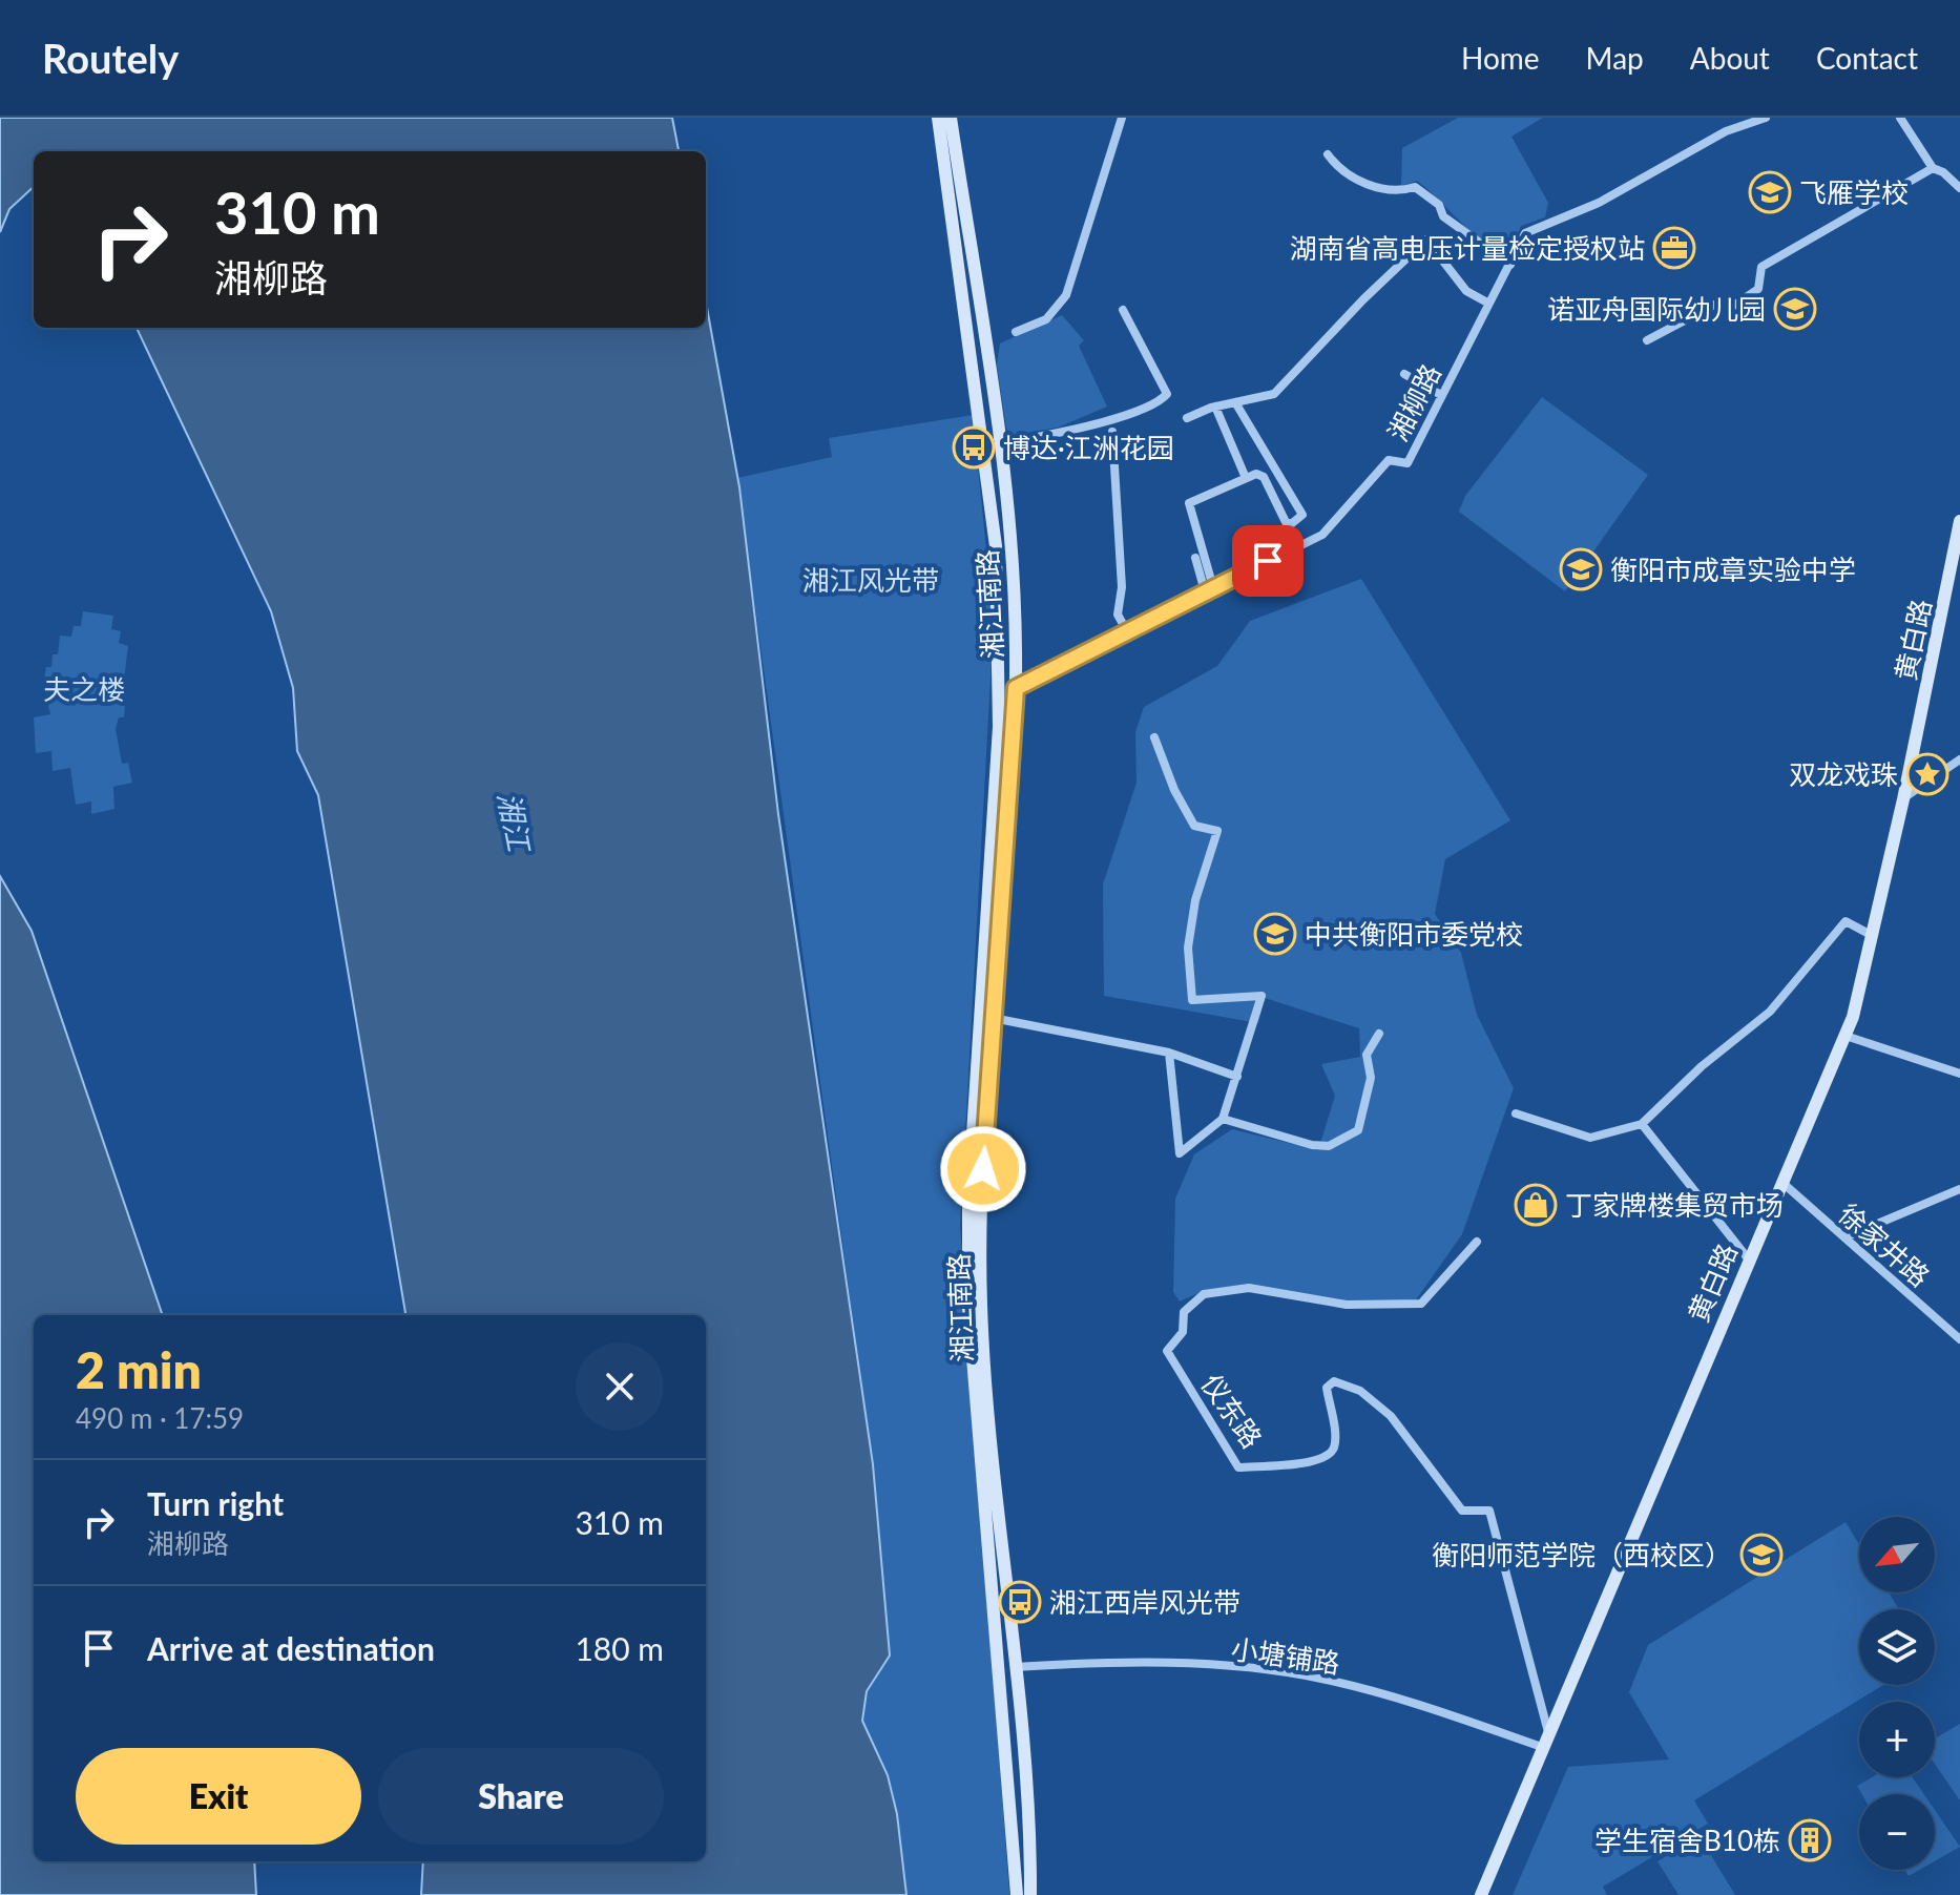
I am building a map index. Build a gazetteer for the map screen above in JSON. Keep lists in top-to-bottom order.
{
  "streets": {
    "main road": ["湘江南路", "黄白路"],
    "street": [
      "湘柳路",
      "徐家井路",
      "仪东路",
      "小塘铺路"
    ]
  },
  "crossings": [
    ["湘柳路", "湘江南路"],
    ["湘江南路", "小塘铺路"],
    ["黄白路", "徐家井路"],
    ["黄白路", "仪东路"],
    ["黄白路", "小塘铺路"]
  ],
  "water": ["湘江"],
  "parks": ["湘江风光带", "夫之楼"],
  "places": {
    "school or university": [
      "飞雁学校",
      "诺亚舟国际幼儿园",
      "衡阳市成章实验中学",
      "中共衡阳市委党校",
      "衡阳师范学院（西校区）"
    ],
    "office": ["湖南省高电压计量检定授权站"],
    "bus stop": ["博达·江洲花园", "湘江西岸风光带"],
    "place": ["双龙戏珠"],
    "shop": ["丁家牌楼集贸市场"],
    "building": ["学生宿舍B10栋"]
  },
  "north": "bottom left",
  "page": {
    "header": "Routely",
    "nav": [
      "Home",
      "Map",
      "About",
      "Contact"
    ],
    "turn": ["310 m", "湘柳路"],
    "heading": ["2 min", "490 m · 17:59"],
    "list": [
      {
        "name": "Turn right",
        "note": "湘柳路",
        "value": "310 m"
      },
      {
        "name": "Arrive at destination",
        "value": "180 m"
      }
    ],
    "map_buttons": ["+", "−"],
    "buttons": ["Exit", "Share"]
  }
}
